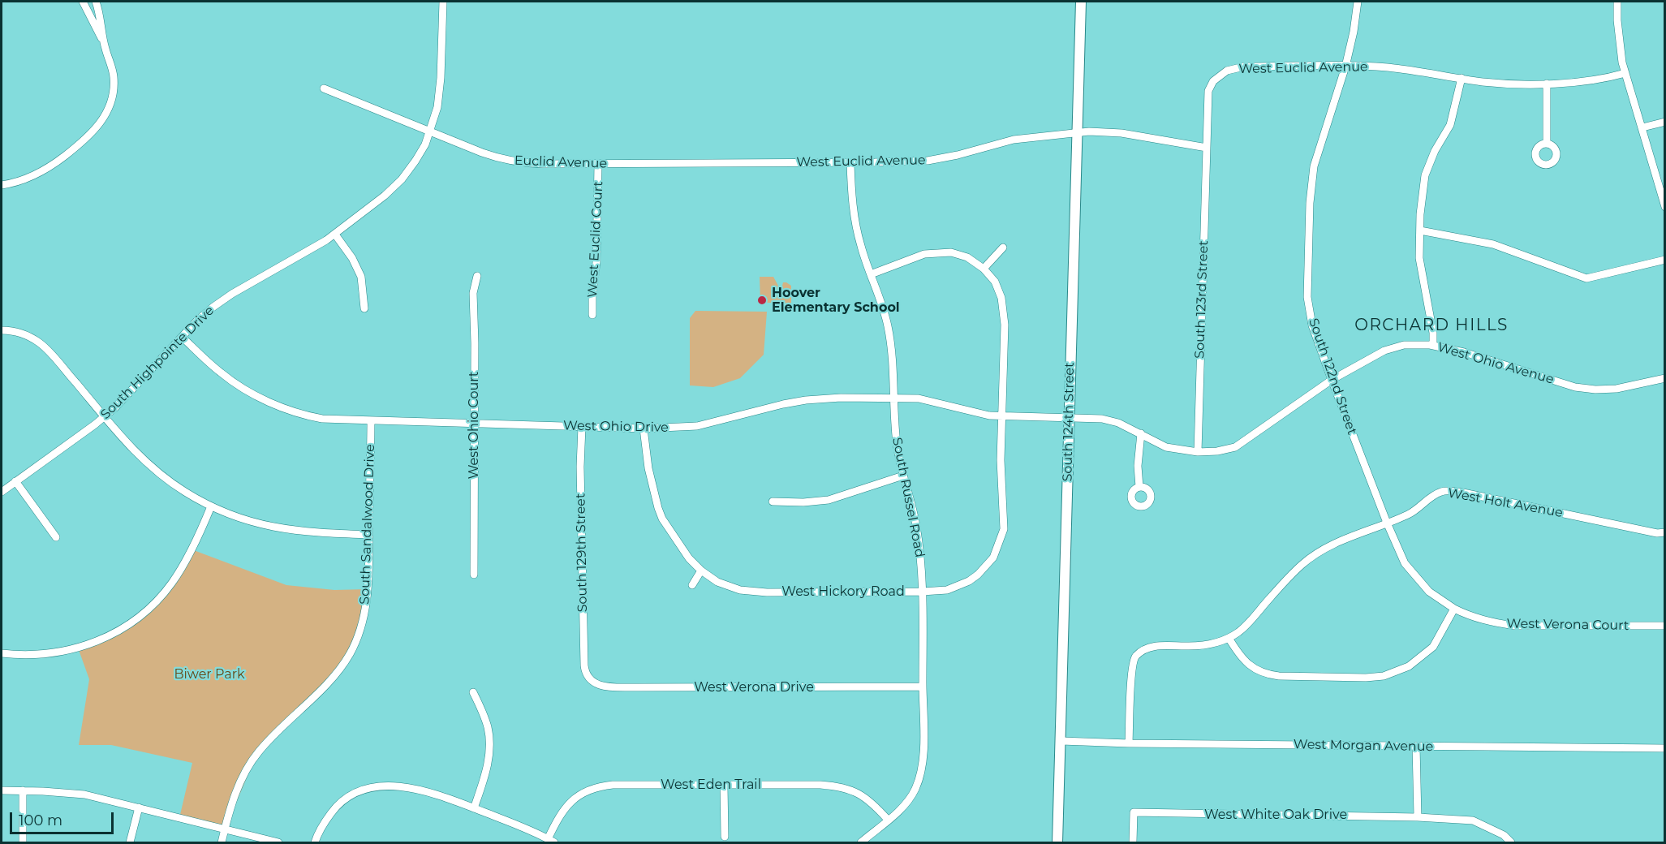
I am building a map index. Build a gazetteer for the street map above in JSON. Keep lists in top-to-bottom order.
{
  "streets": {
    "street": [
      "West Euclid Avenue",
      "Euclid Avenue",
      "West Euclid Court",
      "South 123rd Street",
      "South Highpointe Drive",
      "West Ohio Avenue",
      "South 122nd Street",
      "South 124th Street",
      "West Ohio Court",
      "West Ohio Drive",
      "South Russel Road",
      "West Holt Avenue",
      "South Sandalwood Drive",
      "South 129th Street",
      "West Hickory Road",
      "West Verona Court",
      "West Verona Drive",
      "West Morgan Avenue",
      "West Eden Trail",
      "West White Oak Drive"
    ]
  },
  "crossings": [
    ["West Euclid Avenue", "Euclid Avenue"],
    ["West Euclid Avenue", "South 123rd Street"],
    ["West Euclid Avenue", "South 122nd Street"],
    ["West Euclid Avenue", "South 124th Street"],
    ["West Euclid Avenue", "South Russel Road"],
    ["Euclid Avenue", "West Euclid Court"],
    ["Euclid Avenue", "South Highpointe Drive"],
    ["South 123rd Street", "West Ohio Avenue"],
    ["South Highpointe Drive", "West Ohio Drive"],
    ["West Ohio Avenue", "South 122nd Street"],
    ["West Ohio Avenue", "South 124th Street"],
    ["West Ohio Avenue", "West Ohio Drive"],
    ["South 122nd Street", "West Holt Avenue"],
    ["South 122nd Street", "West Verona Court"],
    ["South 124th Street", "West Ohio Drive"],
    ["South 124th Street", "West Morgan Avenue"],
    ["West Ohio Court", "West Ohio Drive"],
    ["West Ohio Drive", "South Russel Road"],
    ["West Ohio Drive", "South Sandalwood Drive"],
    ["West Ohio Drive", "South 129th Street"],
    ["West Ohio Drive", "West Hickory Road"],
    ["South Russel Road", "West Hickory Road"],
    ["South Russel Road", "West Verona Drive"],
    ["South Russel Road", "West Eden Trail"],
    ["West Holt Avenue", "West Morgan Avenue"],
    ["South 129th Street", "West Verona Drive"]
  ],
  "districts": ["ORCHARD HILLS"],
  "parks": ["Biwer Park"],
  "places": ["Hoover Elementary School"],
  "scale_bar": "100 m"
}
